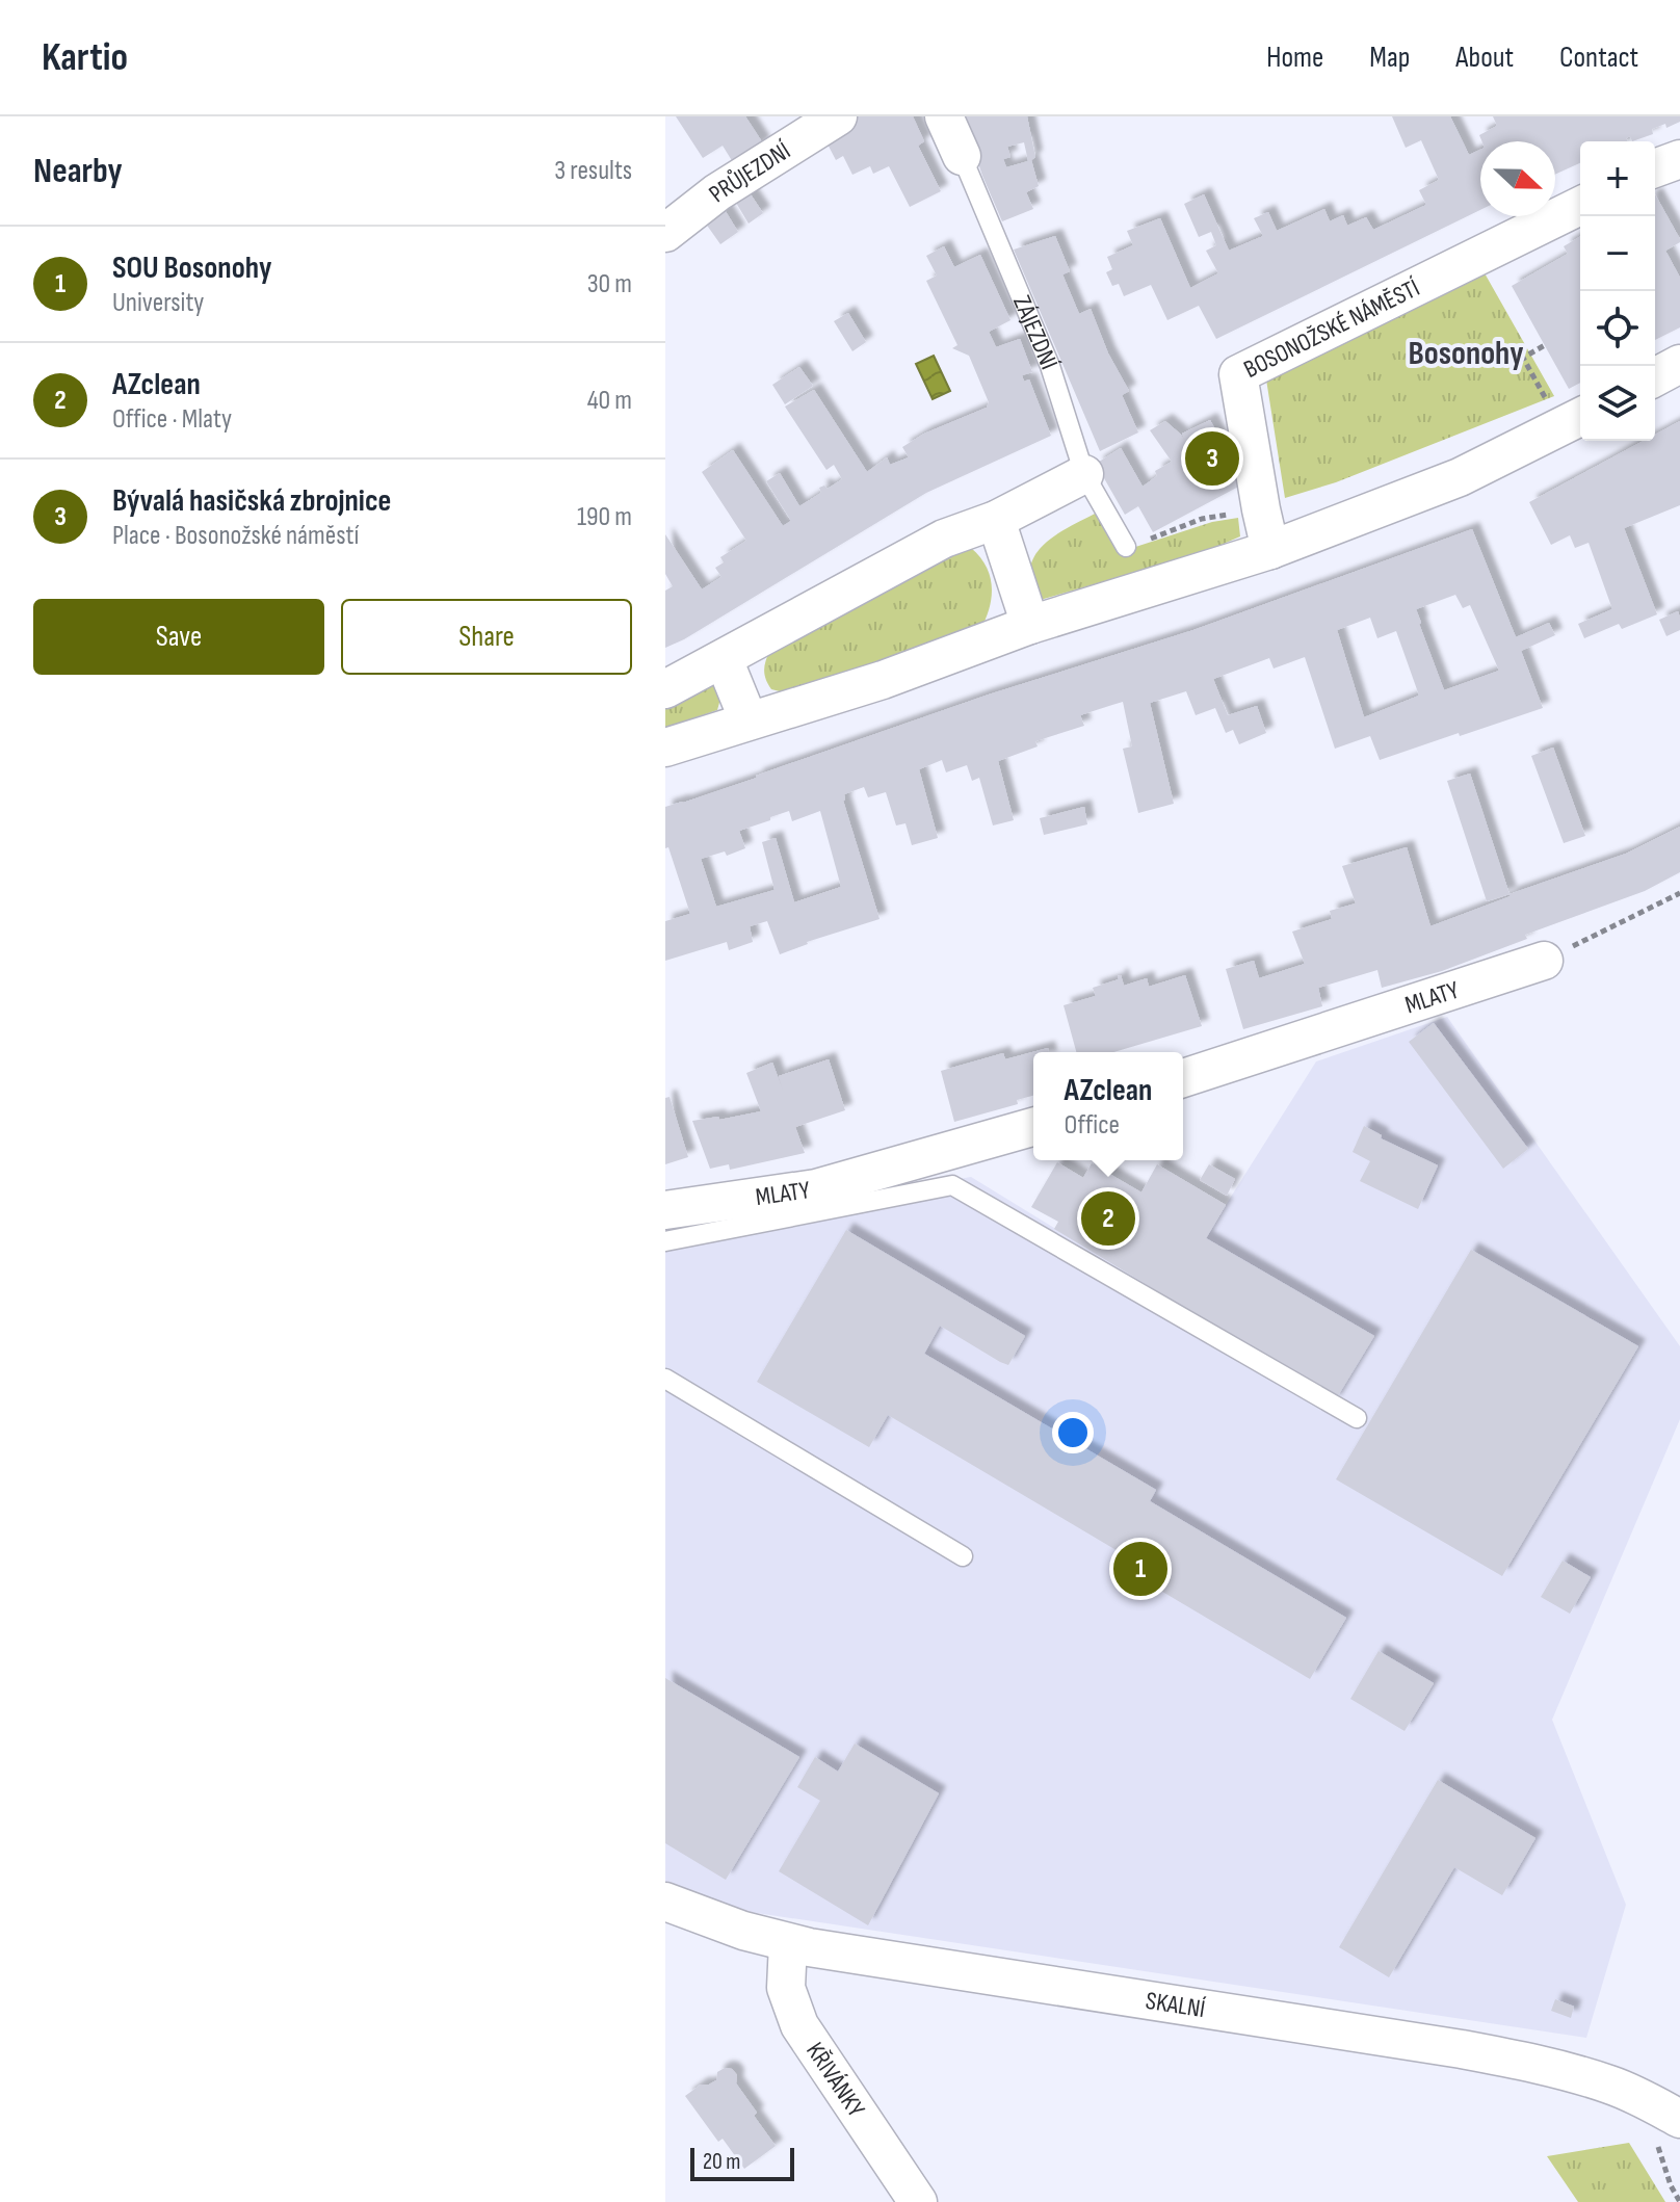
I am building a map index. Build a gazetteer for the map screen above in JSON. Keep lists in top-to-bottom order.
{
  "streets": {
    "street": [
      "PRŮJEZDNÍ",
      "BOSONOŽSKÉ NÁMĚSTÍ",
      "ZÁJEZDNÍ",
      "MLATY",
      "SKALNÍ",
      "KŘIVÁNKY"
    ]
  },
  "crossings": [
    ["SKALNÍ", "KŘIVÁNKY"]
  ],
  "districts": ["Bosonohy"],
  "scale_bar": "20 m",
  "north": "right",
  "page": {
    "header": "Kartio",
    "nav": [
      "Home",
      "Map",
      "About",
      "Contact"
    ],
    "heading": ["Nearby", "3 results"],
    "map_buttons": ["+", "−"],
    "list": [
      {
        "mark": "1",
        "name": "SOU Bosonohy",
        "note": "University",
        "value": "30 m"
      },
      {
        "mark": "2",
        "name": "AZclean",
        "note": "Office · Mlaty",
        "value": "40 m"
      },
      {
        "mark": "3",
        "name": "Bývalá hasičská zbrojnice",
        "note": "Place · Bosonožské náměstí",
        "value": "190 m"
      }
    ],
    "pins": ["3", "2", "1"],
    "buttons": ["Save", "Share"],
    "popup": ["AZclean", "Office"],
    "scale": "20 m"
  }
}
